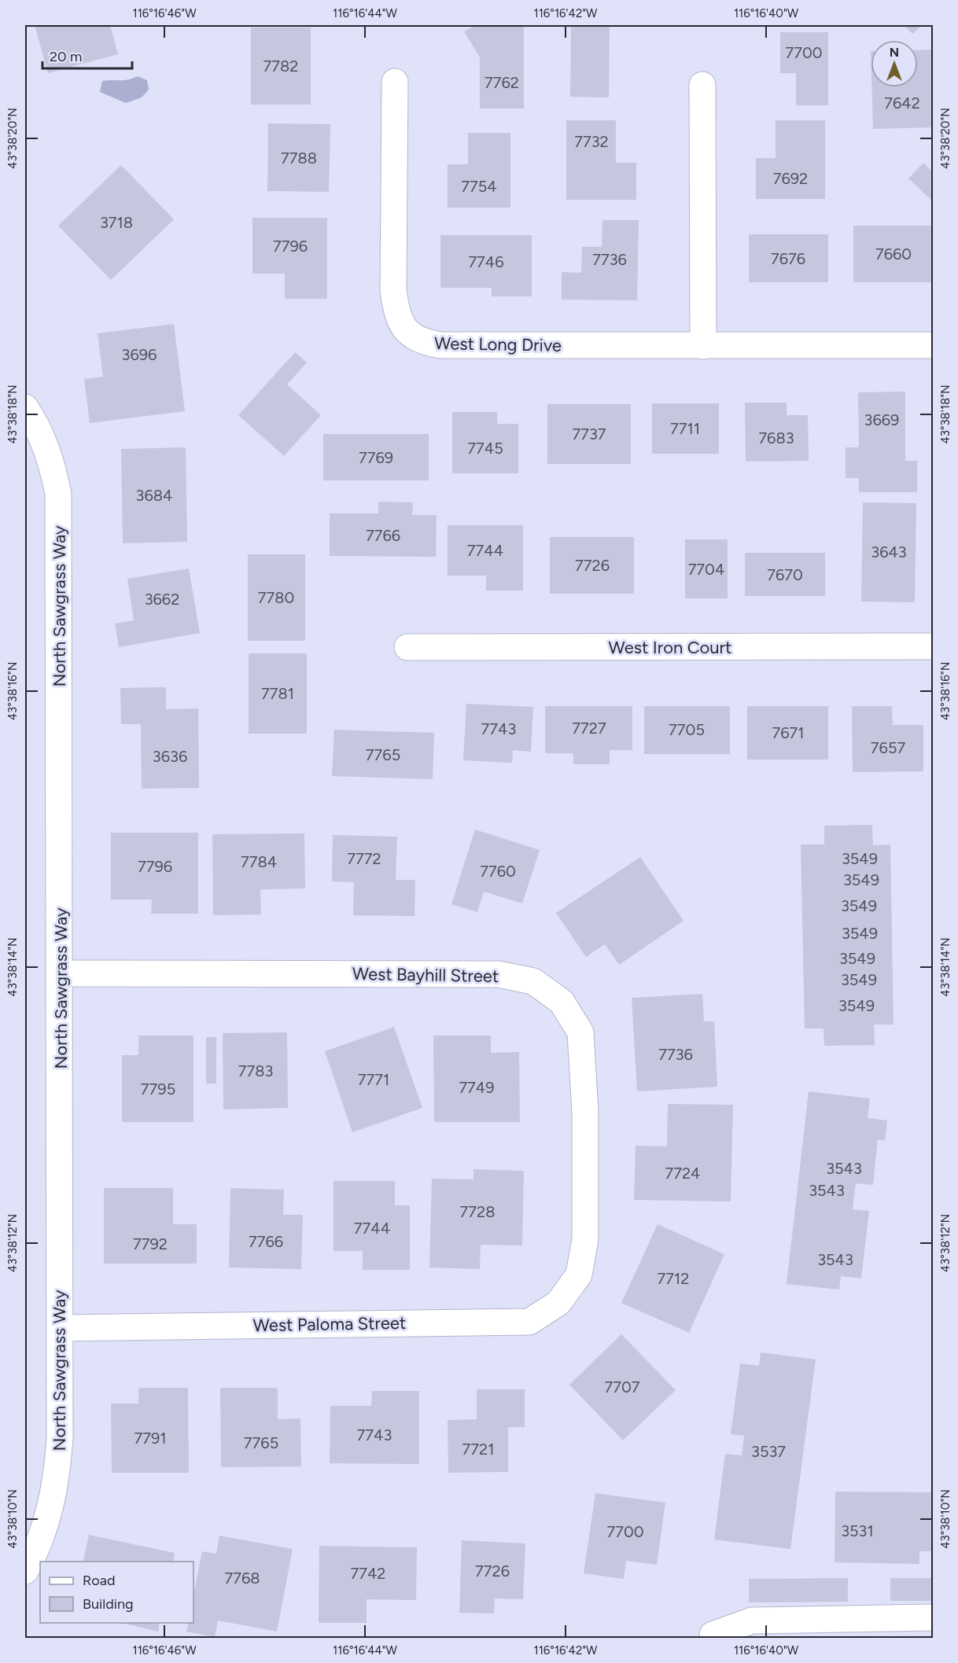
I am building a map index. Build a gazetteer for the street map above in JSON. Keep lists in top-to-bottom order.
{
  "streets": {
    "street": [
      "West Long Drive",
      "North Sawgrass Way",
      "West Iron Court",
      "West Bayhill Street",
      "West Paloma Street"
    ]
  },
  "crossings": [
    ["North Sawgrass Way", "West Bayhill Street"],
    ["North Sawgrass Way", "West Paloma Street"],
    ["West Bayhill Street", "West Paloma Street"]
  ],
  "house_numbers": [
    "7700",
    "7782",
    "7762",
    "7642",
    "7732",
    "7788",
    "7692",
    "7754",
    "3718",
    "7796",
    "7660",
    "7676",
    "7736",
    "7746",
    "3696",
    "3669",
    "7711",
    "7737",
    "7683",
    "7745",
    "7769",
    "3684",
    "7766",
    "7744",
    "3643",
    "7726",
    "7704",
    "7670",
    "7780",
    "3662",
    "7781",
    "7727",
    "7743",
    "7705",
    "7671",
    "7657",
    "7765",
    "3636",
    "7772",
    "3549",
    "7784",
    "7796",
    "7760",
    "3549",
    "3549",
    "3549",
    "3549",
    "3549",
    "3549",
    "7736",
    "7783",
    "7771",
    "7749",
    "7795",
    "3543",
    "7724",
    "3543",
    "7728",
    "7744",
    "7766",
    "7792",
    "3543",
    "7712",
    "7707",
    "7743",
    "7791",
    "7765",
    "7721",
    "3537",
    "3531",
    "7700",
    "7726",
    "7742",
    "7768"
  ],
  "legend": ["Road", "Building"],
  "scale_bar": "20 m",
  "north": "top",
  "coordinates": [
    "116°16'46\"W",
    "116°16'44\"W",
    "116°16'42\"W",
    "116°16'40\"W",
    "43°38'20\"N",
    "43°38'18\"N",
    "43°38'16\"N",
    "43°38'14\"N",
    "43°38'12\"N",
    "43°38'10\"N"
  ]
}
